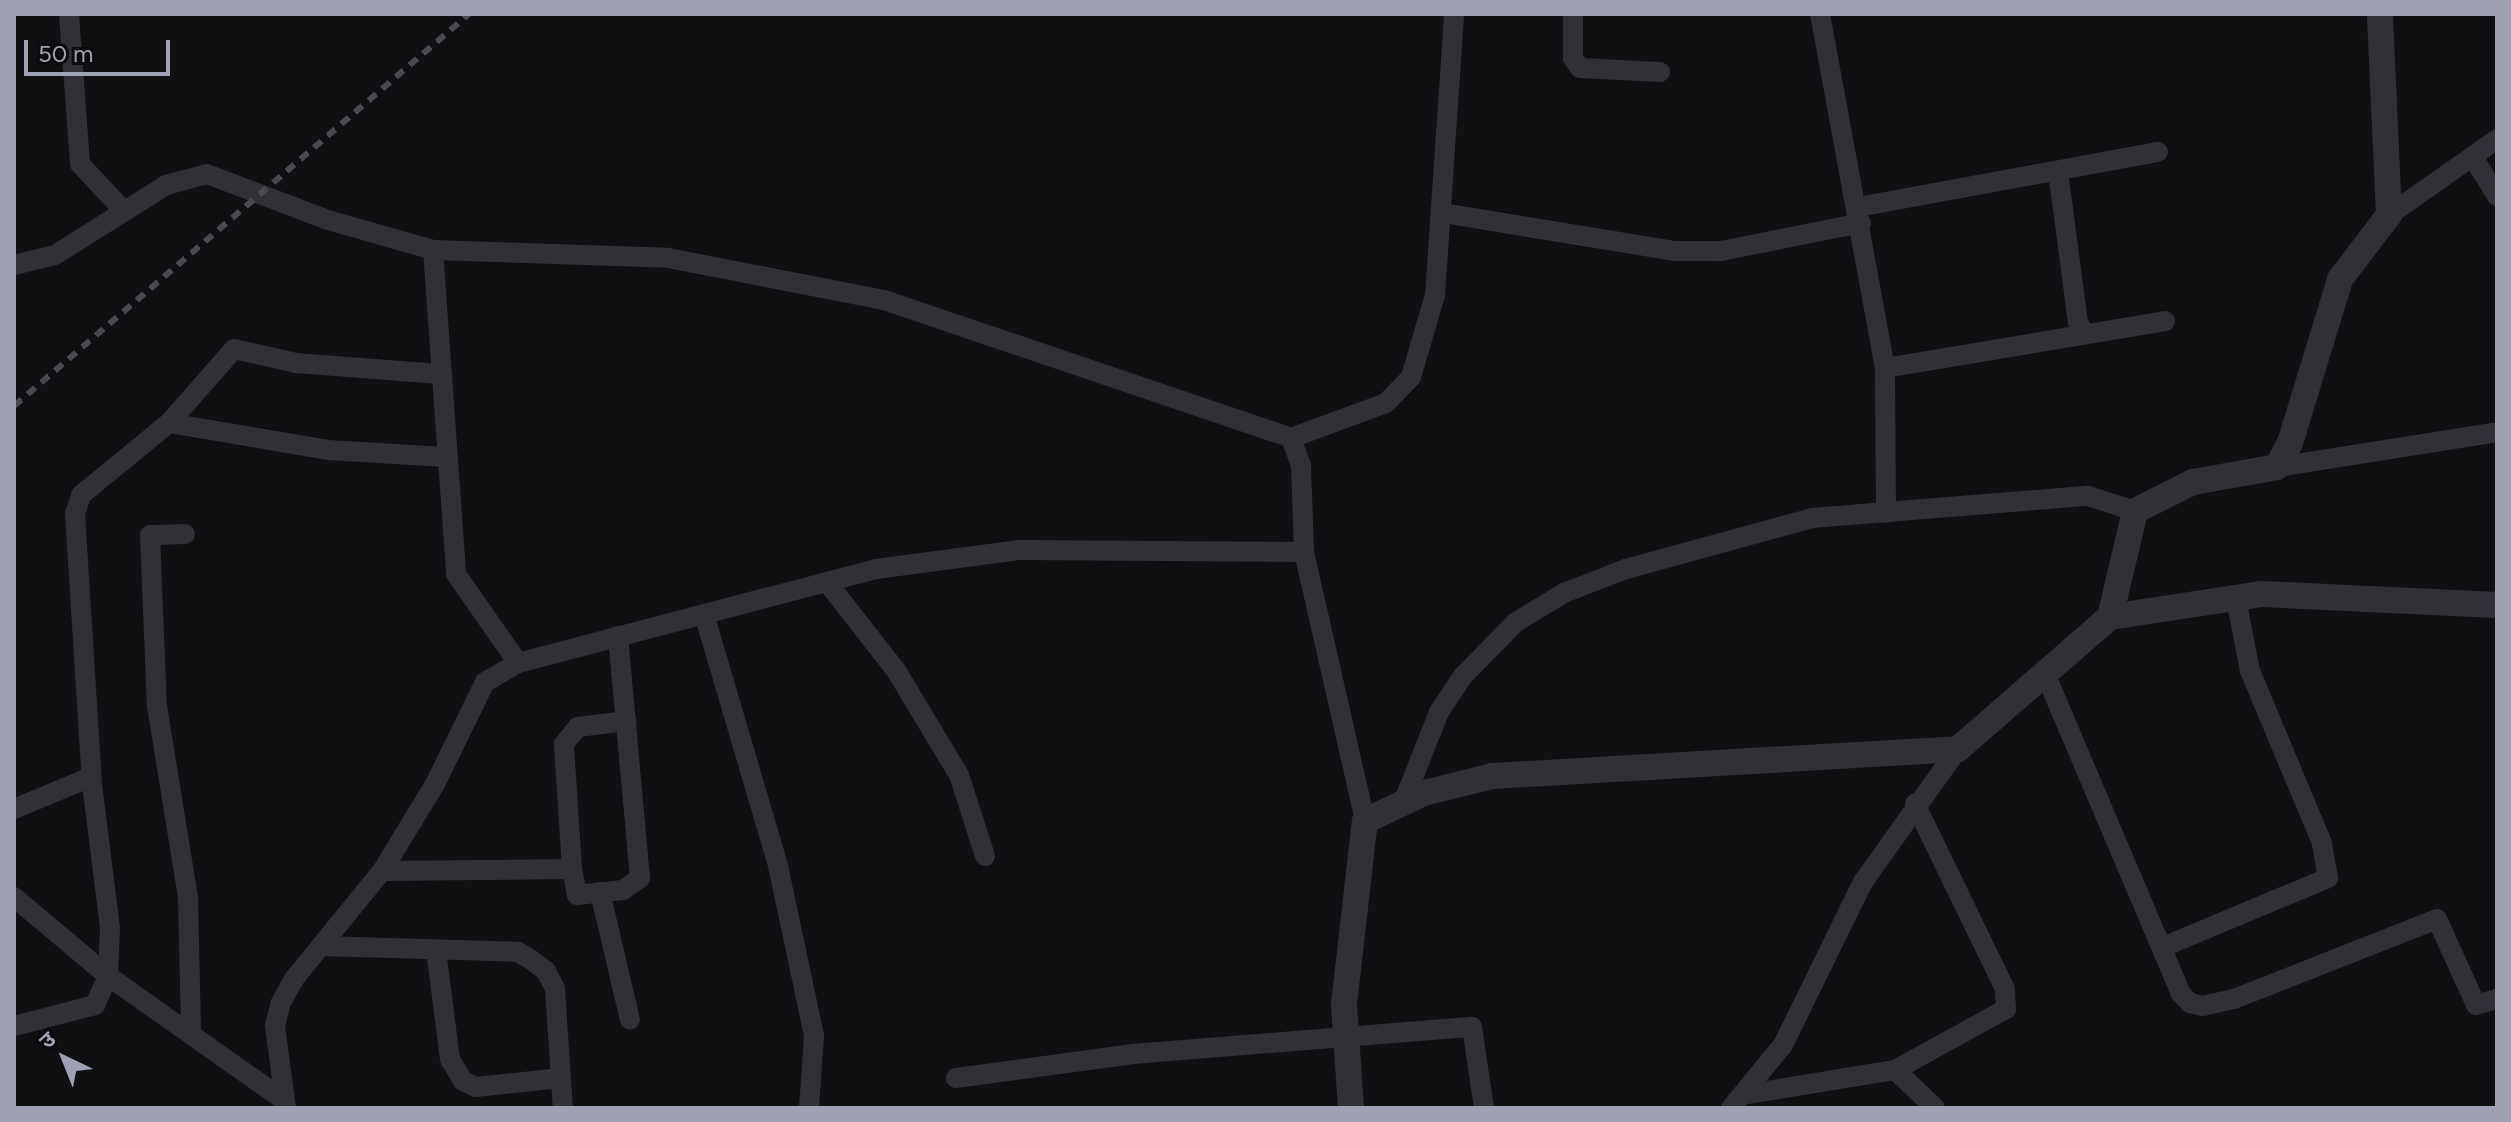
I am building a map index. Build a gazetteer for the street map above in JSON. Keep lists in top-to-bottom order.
{
  "scale_bar": "50 m",
  "north": "top left"
}
